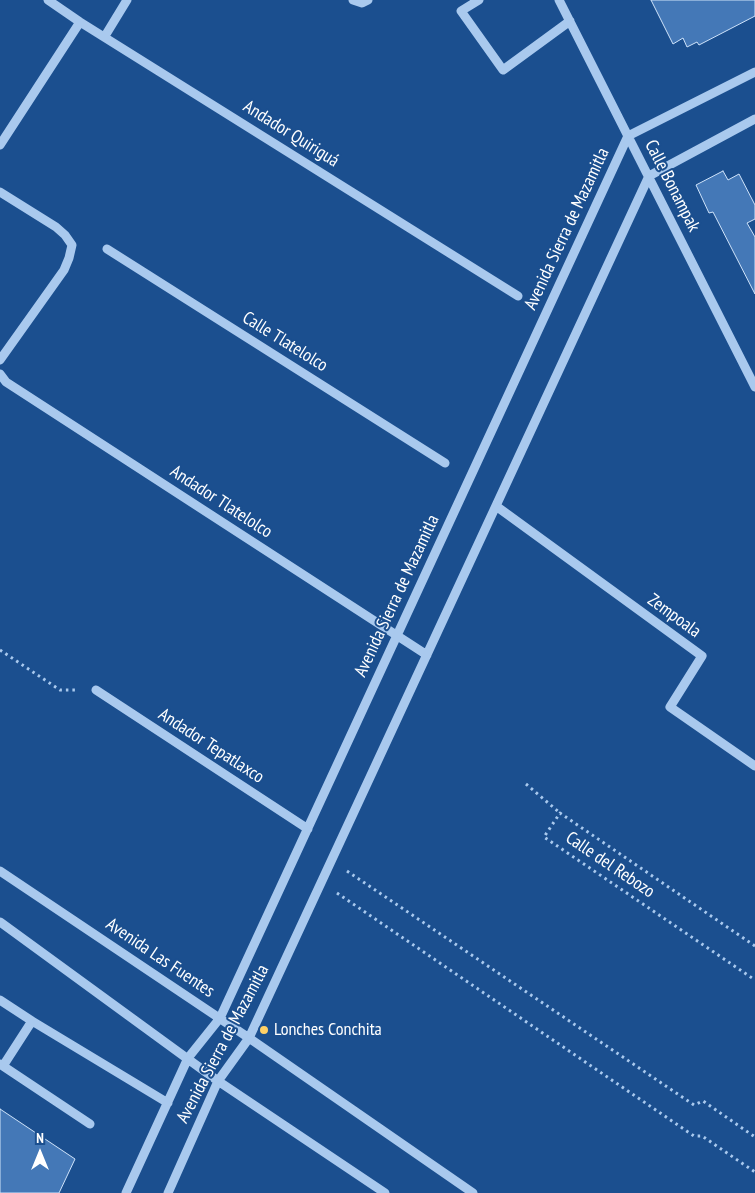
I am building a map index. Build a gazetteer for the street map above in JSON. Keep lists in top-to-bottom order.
{
  "streets": {
    "street": [
      "Andador Quiriguá",
      "Calle Bonampak",
      "Avenida Sierra de Mazamitla",
      "Calle Tlatelolco",
      "Andador Tlatelolco",
      "Zempoala",
      "Andador Tepatlaxco",
      "Avenida Las Fuentes"
    ],
    "path": ["Calle del Rebozo"]
  },
  "crossings": [
    ["Calle Bonampak", "Avenida Sierra de Mazamitla"],
    ["Avenida Sierra de Mazamitla", "Andador Tlatelolco"],
    ["Avenida Sierra de Mazamitla", "Zempoala"],
    ["Avenida Sierra de Mazamitla", "Andador Tepatlaxco"],
    ["Avenida Sierra de Mazamitla", "Avenida Las Fuentes"]
  ],
  "places": ["Lonches Conchita"],
  "north": "top"
}
